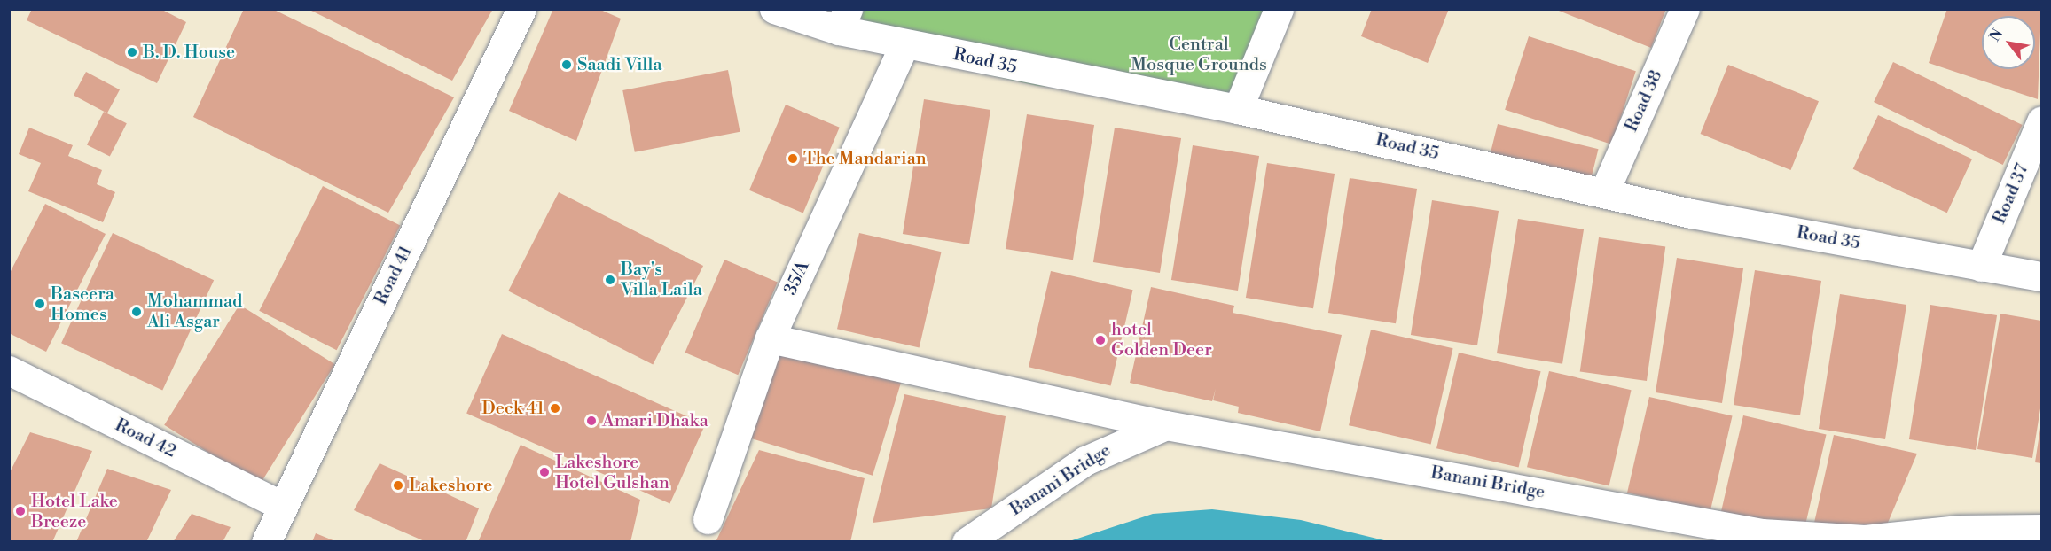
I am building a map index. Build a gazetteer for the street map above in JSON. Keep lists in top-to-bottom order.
{
  "streets": {
    "main road": [
      "Road 35",
      "Road 38",
      "Road 37",
      "Road 41",
      "35/A",
      "Road 42",
      "Banani Bridge"
    ]
  },
  "crossings": [
    ["Road 35", "Road 38"],
    ["Road 35", "Road 37"],
    ["Road 35", "35/A"],
    ["Road 41", "Road 42"]
  ],
  "parks": ["Central Mosque Grounds"],
  "places": [
    "B. D. House",
    "Saadi Villa",
    "The Mandarian",
    "Bay's Villa Laila",
    "Baseera Homes",
    "Mohammad Ali Asgar",
    "hotel Golden Deer",
    "Deck 41",
    "Amari Dhaka",
    "Lakeshore Hotel Gulshan",
    "Lakeshore",
    "Hotel Lake Breeze"
  ],
  "north": "top left"
}
